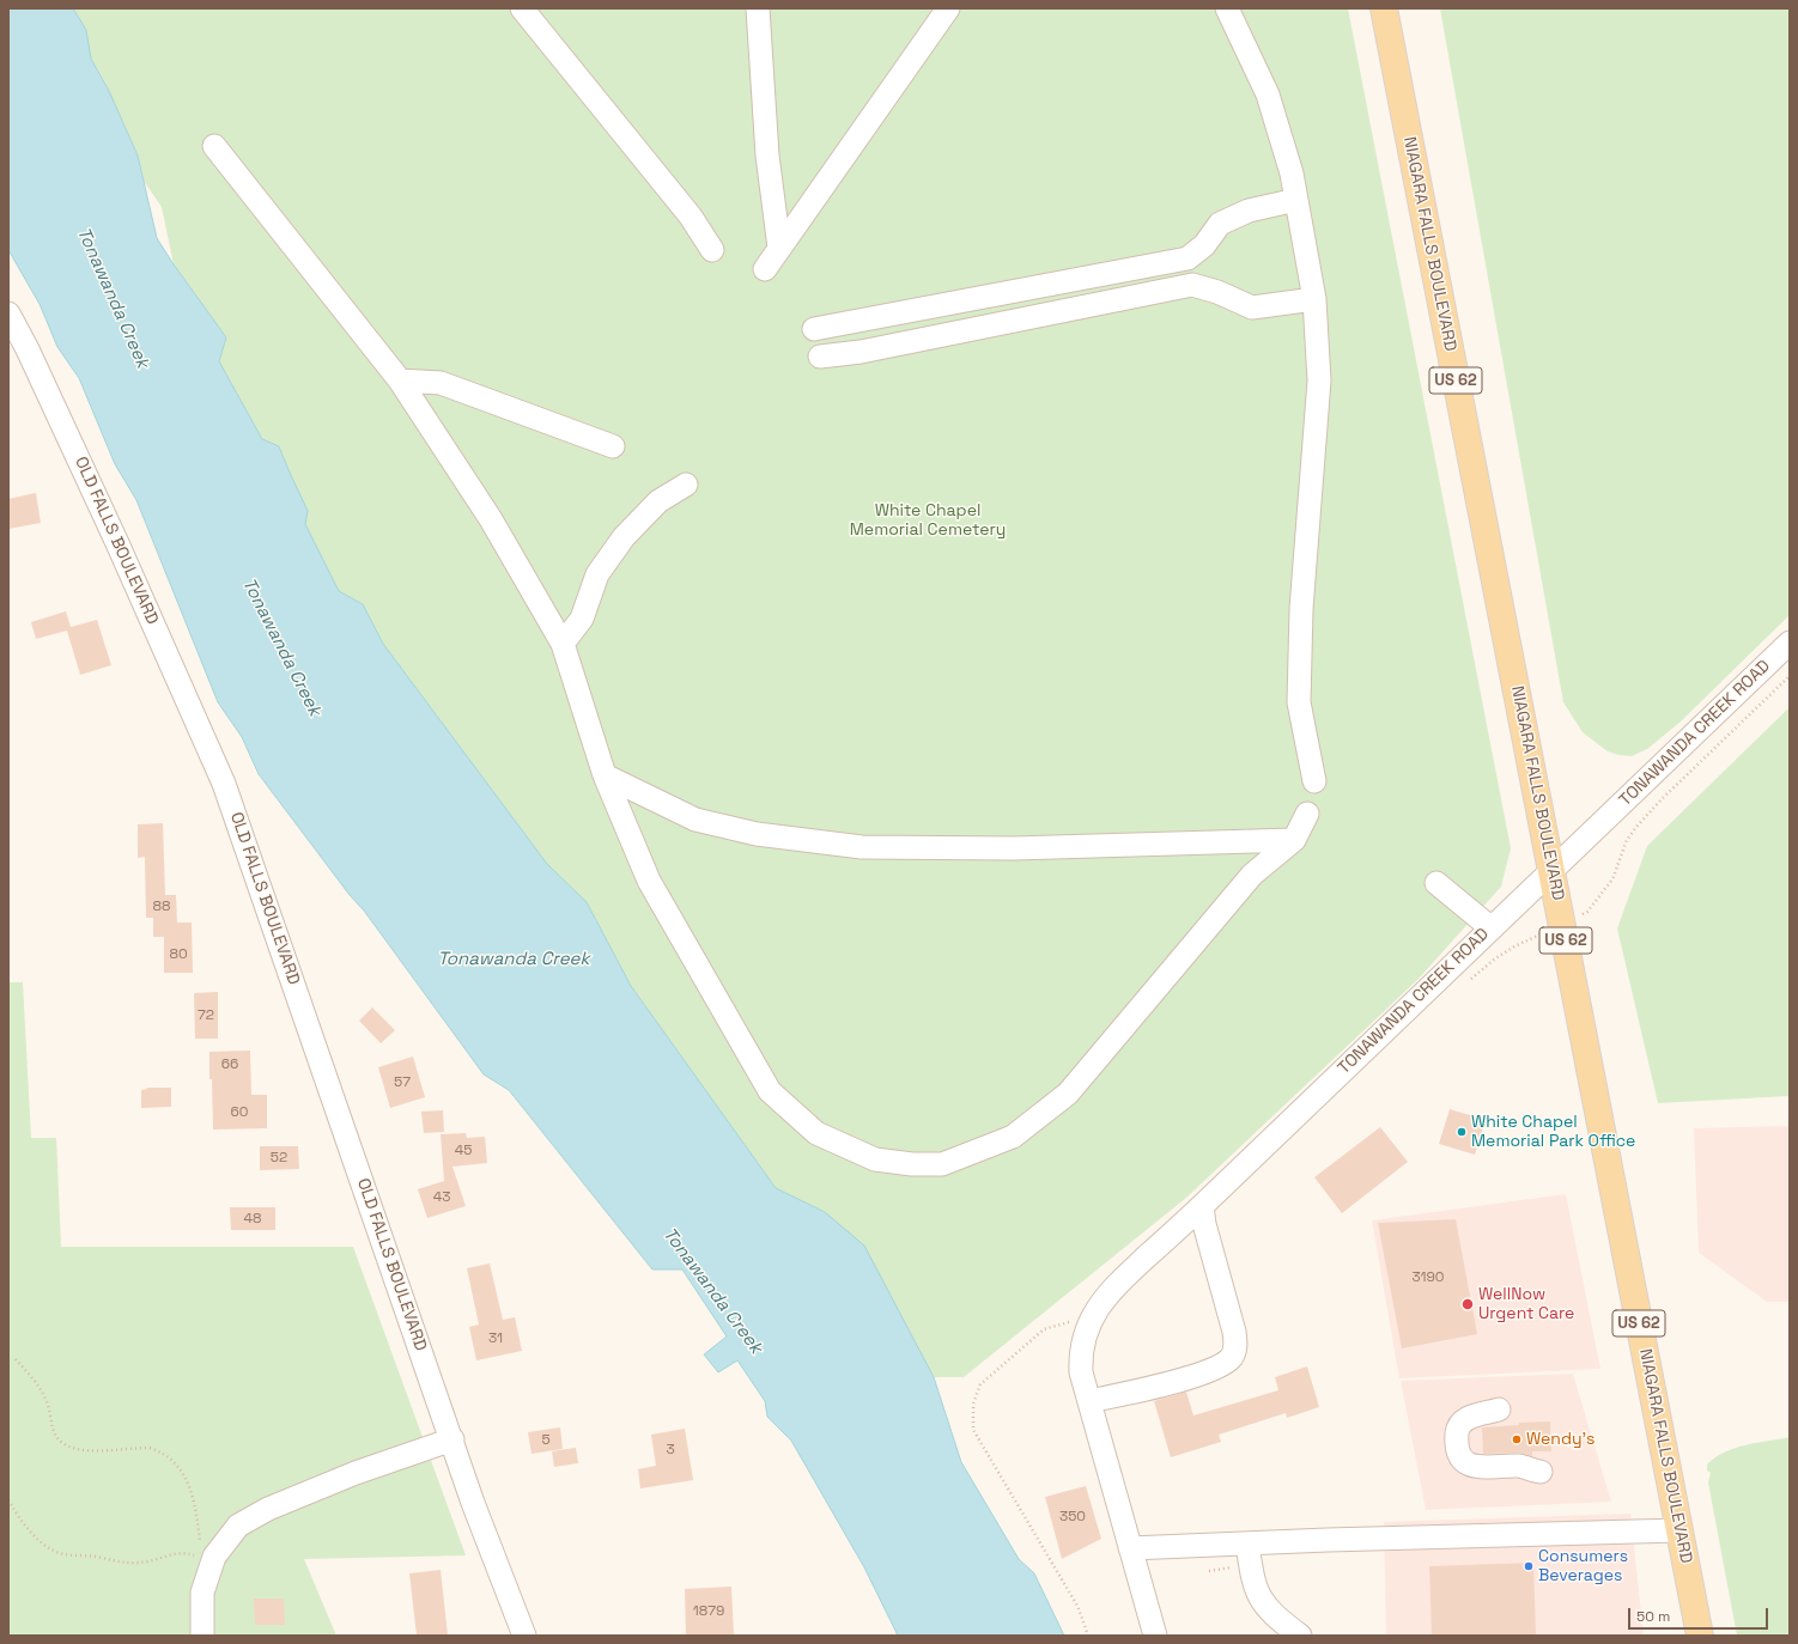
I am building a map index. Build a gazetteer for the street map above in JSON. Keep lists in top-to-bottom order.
{
  "streets": {
    "main road": ["NIAGARA FALLS BOULEVARD", "US 62"],
    "street": ["OLD FALLS BOULEVARD", "TONAWANDA CREEK ROAD"]
  },
  "crossings": [
    ["NIAGARA FALLS BOULEVARD", "TONAWANDA CREEK ROAD"]
  ],
  "water": ["Tonawanda Creek"],
  "parks": ["White Chapel Memorial Cemetery"],
  "places": [
    "White Chapel Memorial Park Office",
    "WellNow Urgent Care",
    "Wendy's",
    "Consumers Beverages"
  ],
  "house_numbers": [
    "88",
    "80",
    "72",
    "66",
    "57",
    "60",
    "45",
    "52",
    "43",
    "48",
    "3190",
    "31",
    "5",
    "3",
    "350",
    "1879"
  ],
  "scale_bar": "50 m"
}
